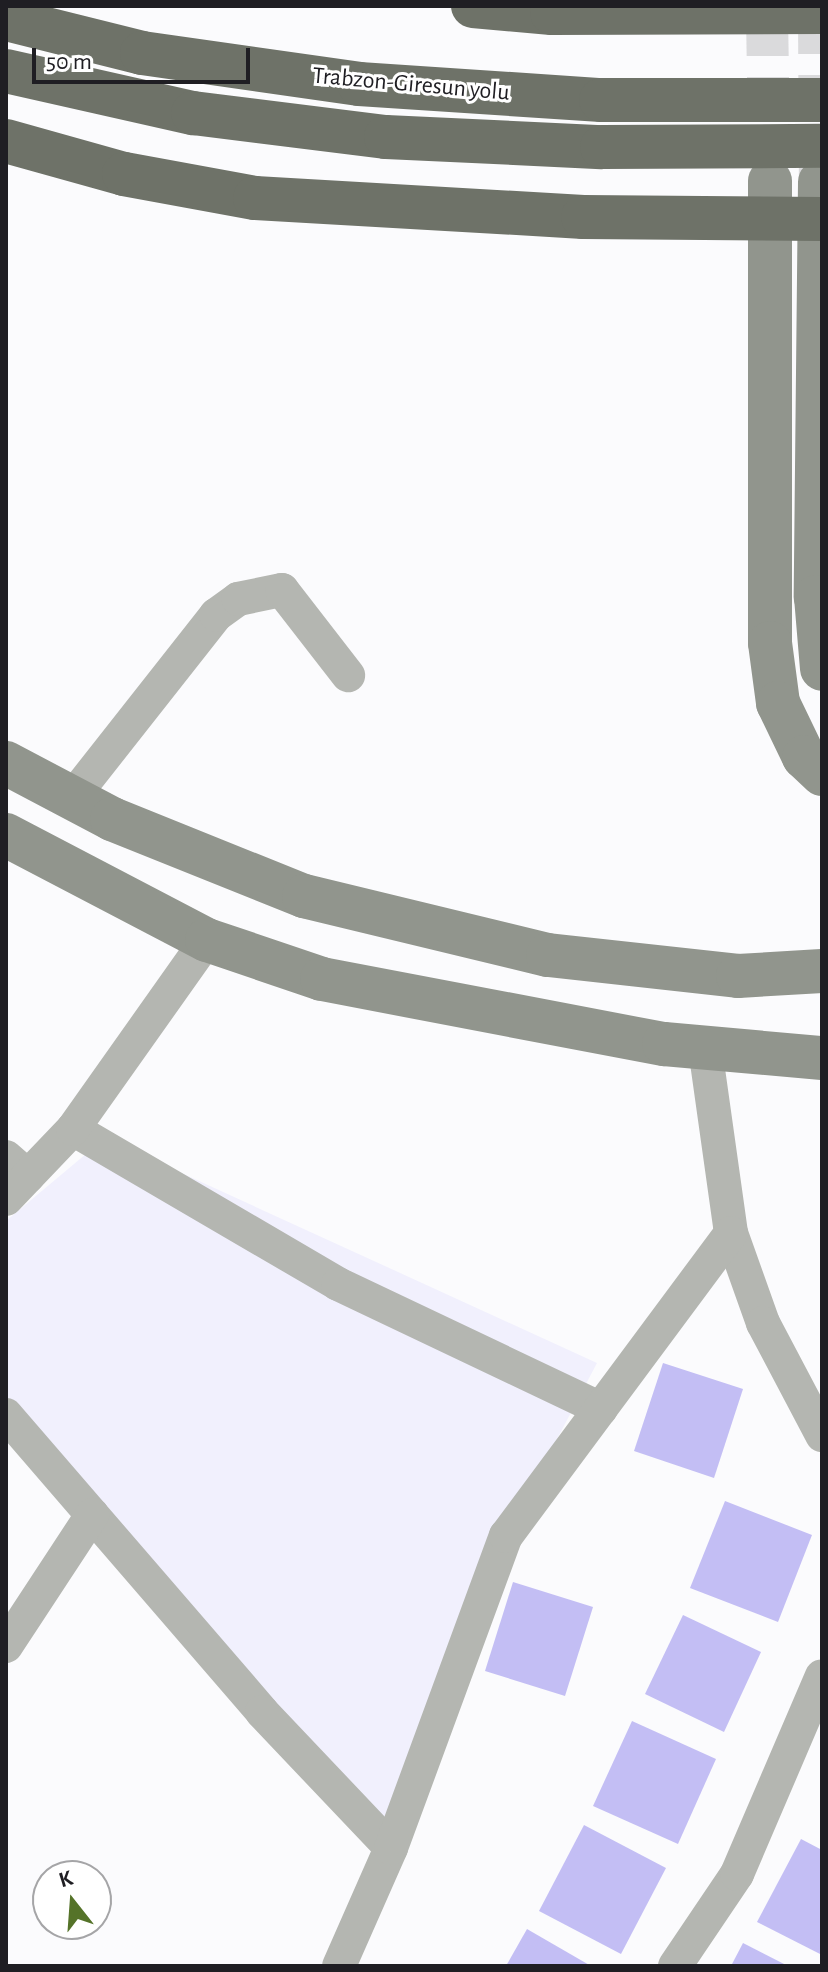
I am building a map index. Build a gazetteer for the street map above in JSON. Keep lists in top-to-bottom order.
{
  "streets": {
    "highway": ["Trabzon-Giresun yolu"]
  },
  "scale_bar": "50 m",
  "north": "top"
}
